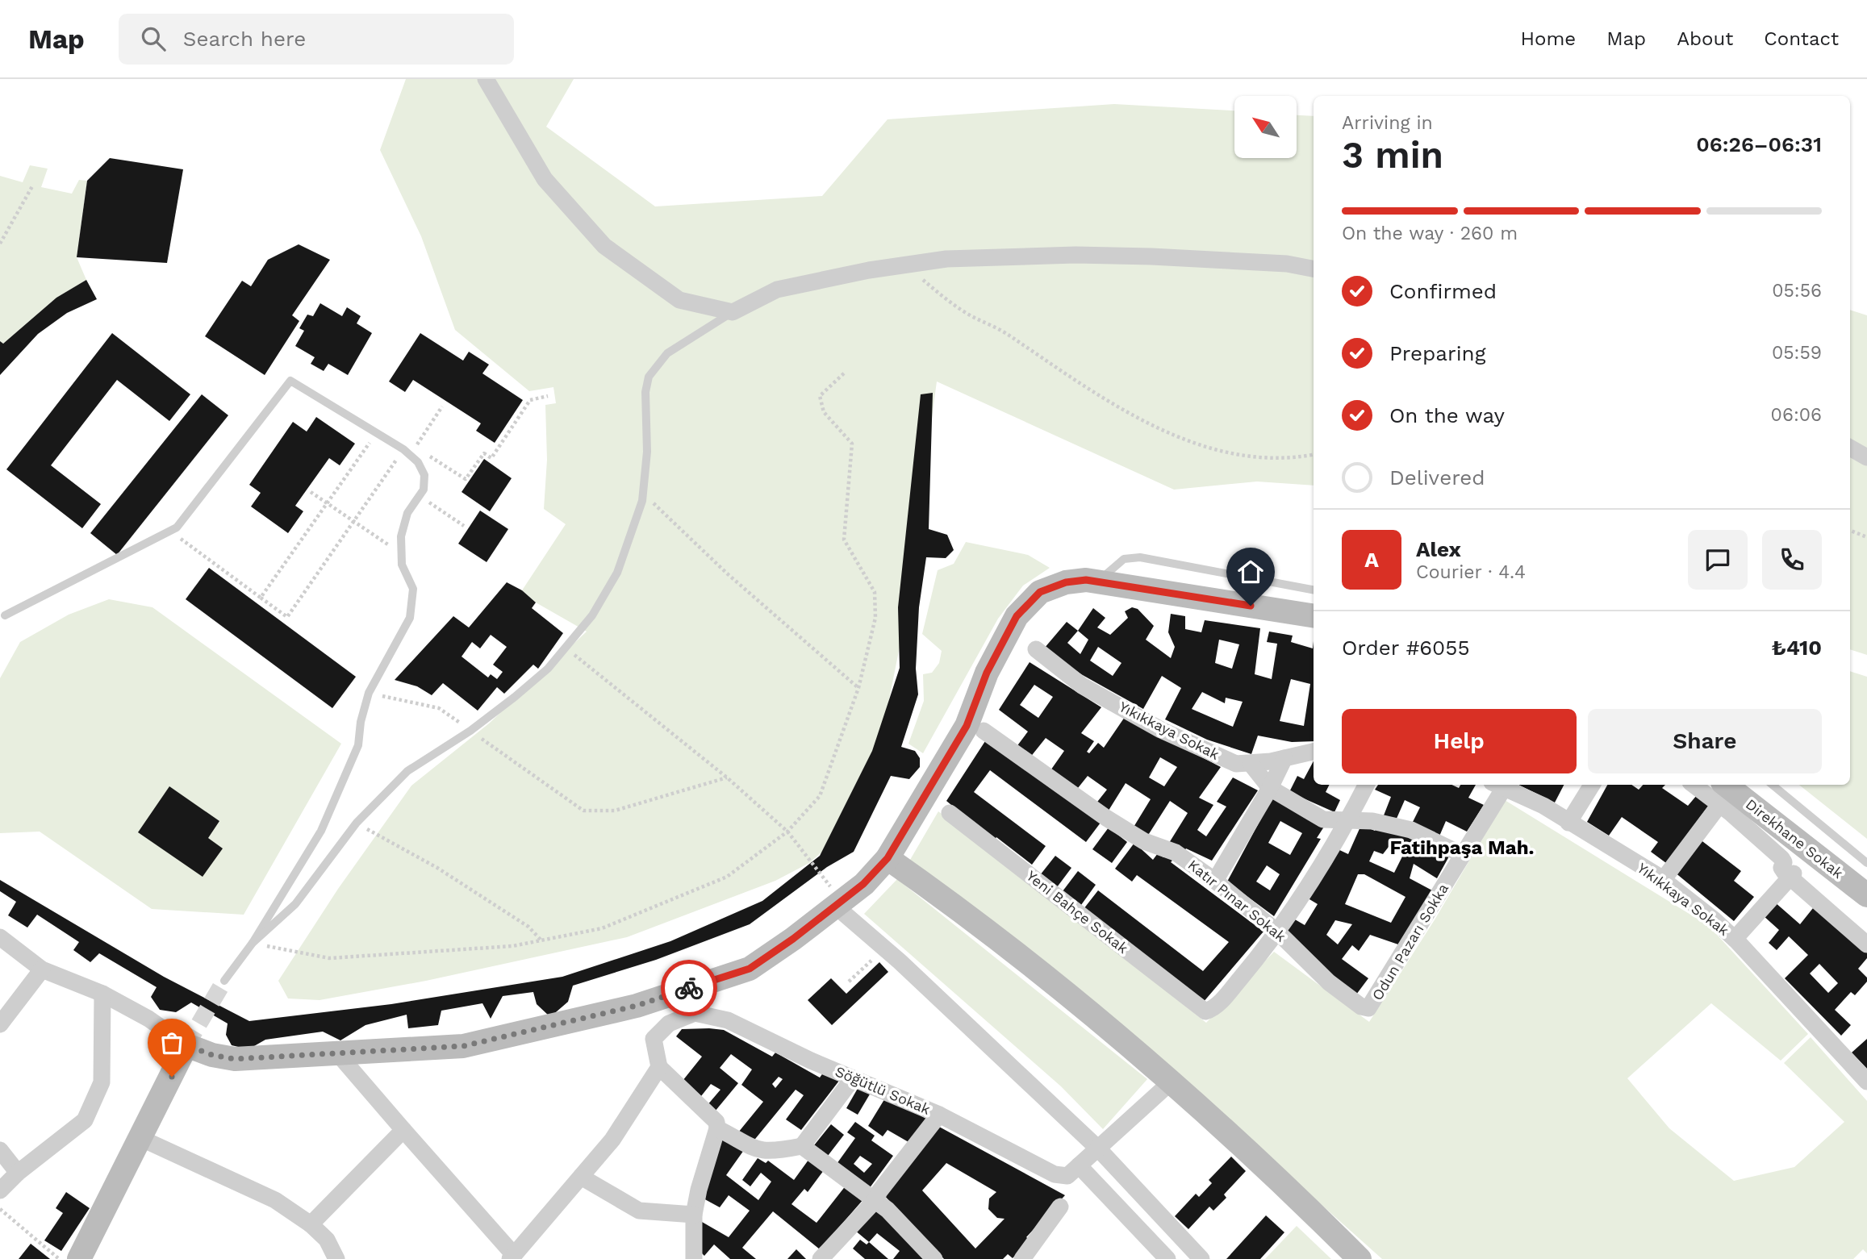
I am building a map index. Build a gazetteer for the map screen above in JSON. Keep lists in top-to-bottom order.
{
  "streets": {
    "street": [
      "Yıkıkkaya Sokak",
      "Direkhane Sokak",
      "Katır Pınar Sokak",
      "Yeni Bahçe Sokak",
      "Odun Pazarı Sokka",
      "Söğütlü Sokak"
    ]
  },
  "crossings": [
    ["Yıkıkkaya Sokak", "Odun Pazarı Sokka"],
    ["Katır Pınar Sokak", "Yeni Bahçe Sokak"],
    ["Katır Pınar Sokak", "Odun Pazarı Sokka"]
  ],
  "districts": ["Fatihpaşa Mah."],
  "north": "top left",
  "page": {
    "header": "Map",
    "search": "Search here",
    "nav": [
      "Home",
      "Map",
      "About",
      "Contact"
    ],
    "heading": ["3 min", "Arriving in", "06:26–06:31"],
    "panel": [
      "Alex",
      "Courier · 4.4",
      "Order #6055",
      "₺410"
    ],
    "bar": "On the way · 260 m",
    "list": [
      ["Confirmed", "05:56"],
      ["Preparing", "05:59"],
      ["On the way", "06:06"],
      "Delivered"
    ],
    "round": "A",
    "buttons": ["Help", "Share"]
  }
}
